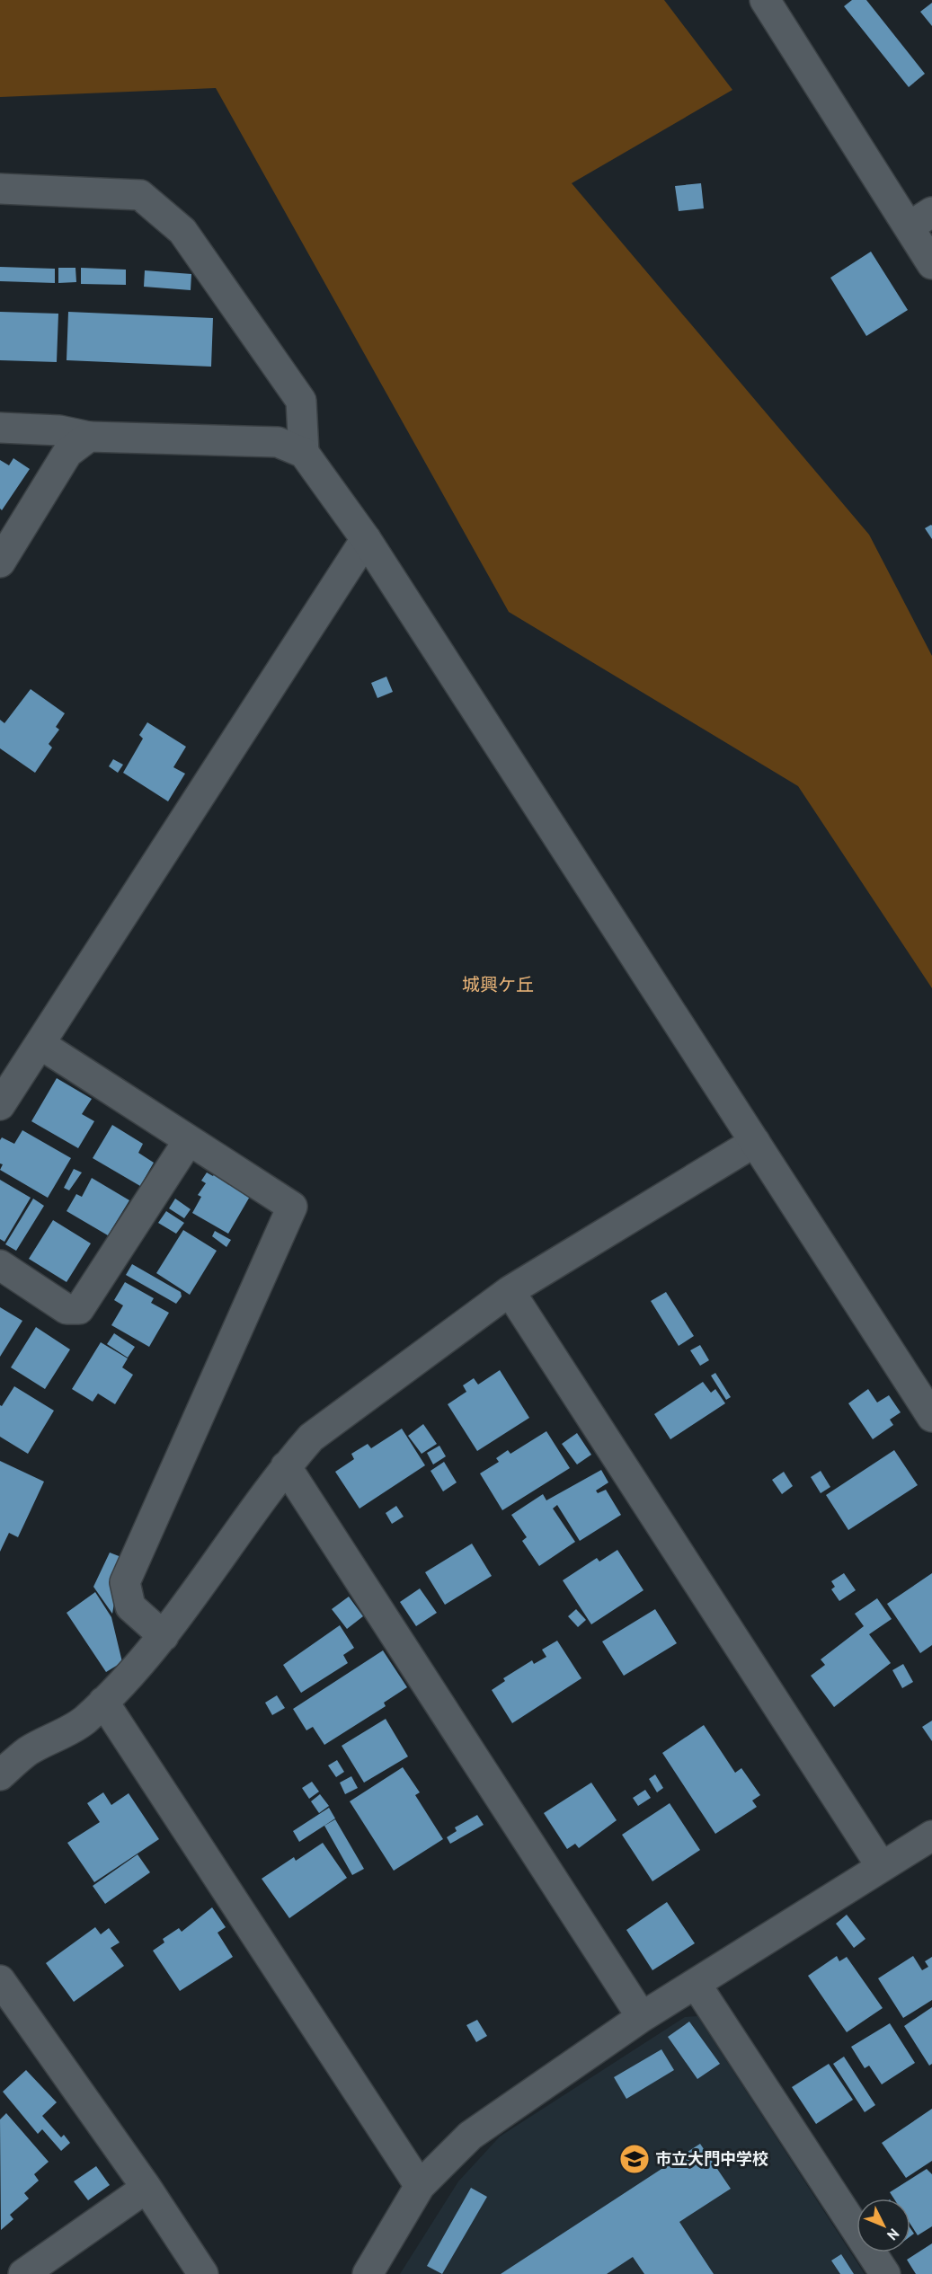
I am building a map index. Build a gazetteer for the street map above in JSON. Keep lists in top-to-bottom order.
{
  "districts": ["城興ケ丘"],
  "places": {
    "school or university": ["市立大門中学校"]
  },
  "north": "bottom right"
}
